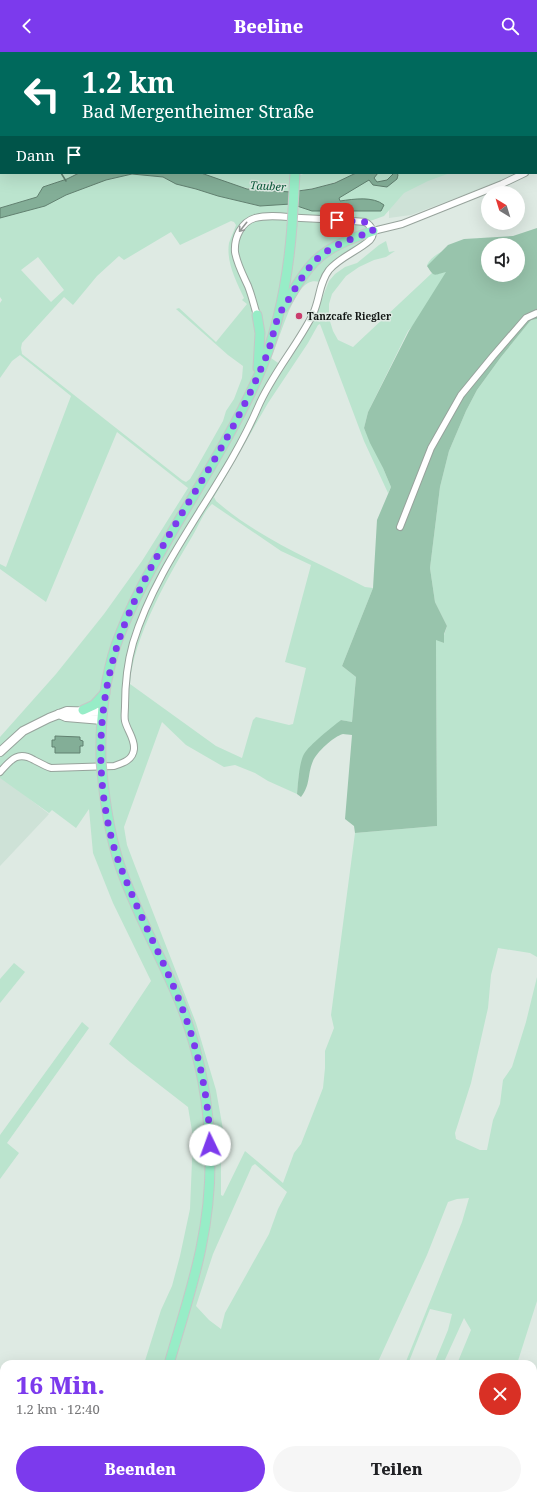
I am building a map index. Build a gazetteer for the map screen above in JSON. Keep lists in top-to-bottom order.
{
  "water": ["Tauber"],
  "places": ["Tanzcafe Riegler"],
  "north": "top left",
  "page": {
    "header": "Beeline",
    "turn": ["1.2 km", "Bad Mergentheimer Straße"],
    "then": "Dann",
    "heading": ["16 Min.", "1.2 km · 12:40"],
    "buttons": ["Beenden", "Teilen"]
  }
}
